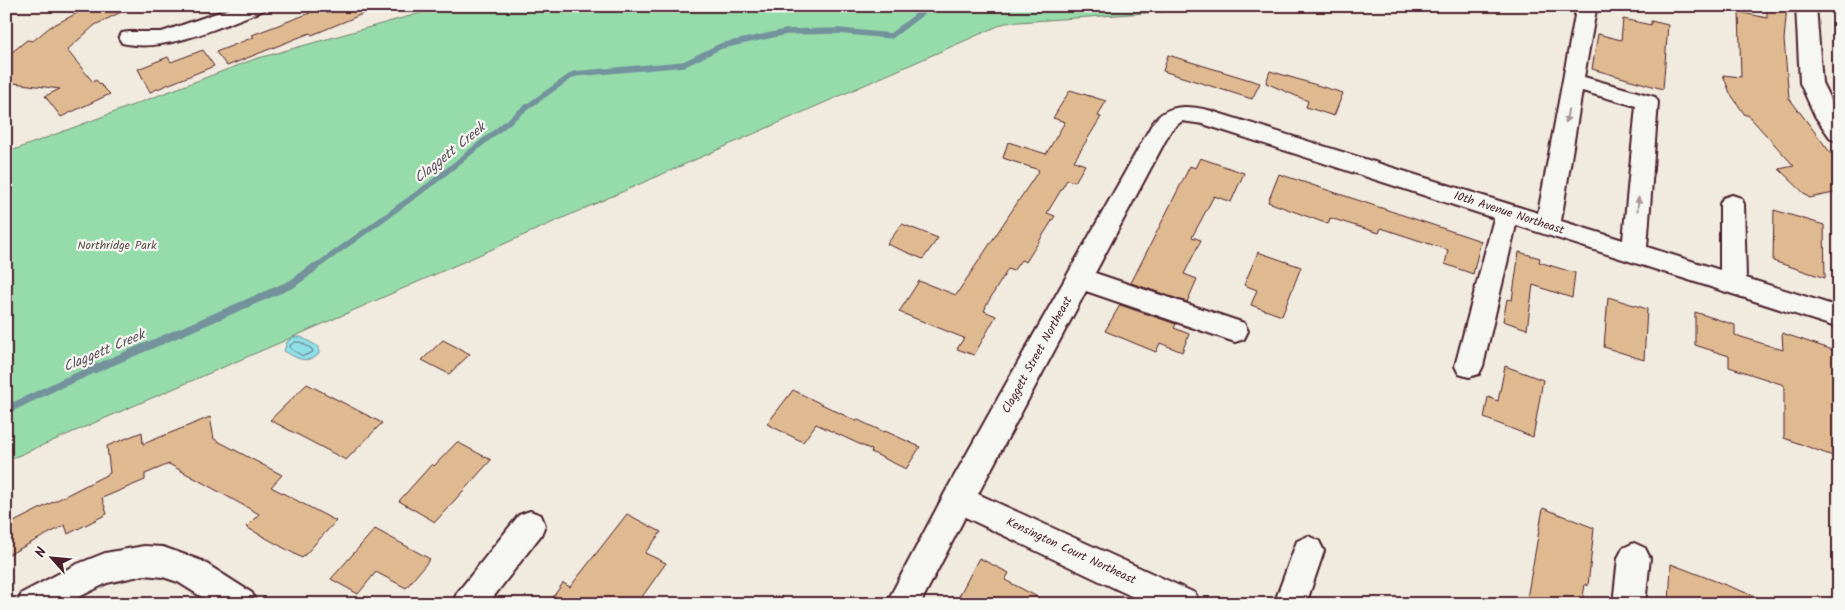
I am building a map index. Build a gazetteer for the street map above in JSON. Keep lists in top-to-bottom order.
{
  "streets": {
    "street": ["10th Avenue Northeast", "Claggett Street Northeast", "Kensington Court Northeast"]
  },
  "crossings": [
    ["10th Avenue Northeast", "Claggett Street Northeast"],
    ["Claggett Street Northeast", "Kensington Court Northeast"]
  ],
  "water": ["Claggett Creek"],
  "parks": ["Northridge Park"],
  "north": "top left"
}
